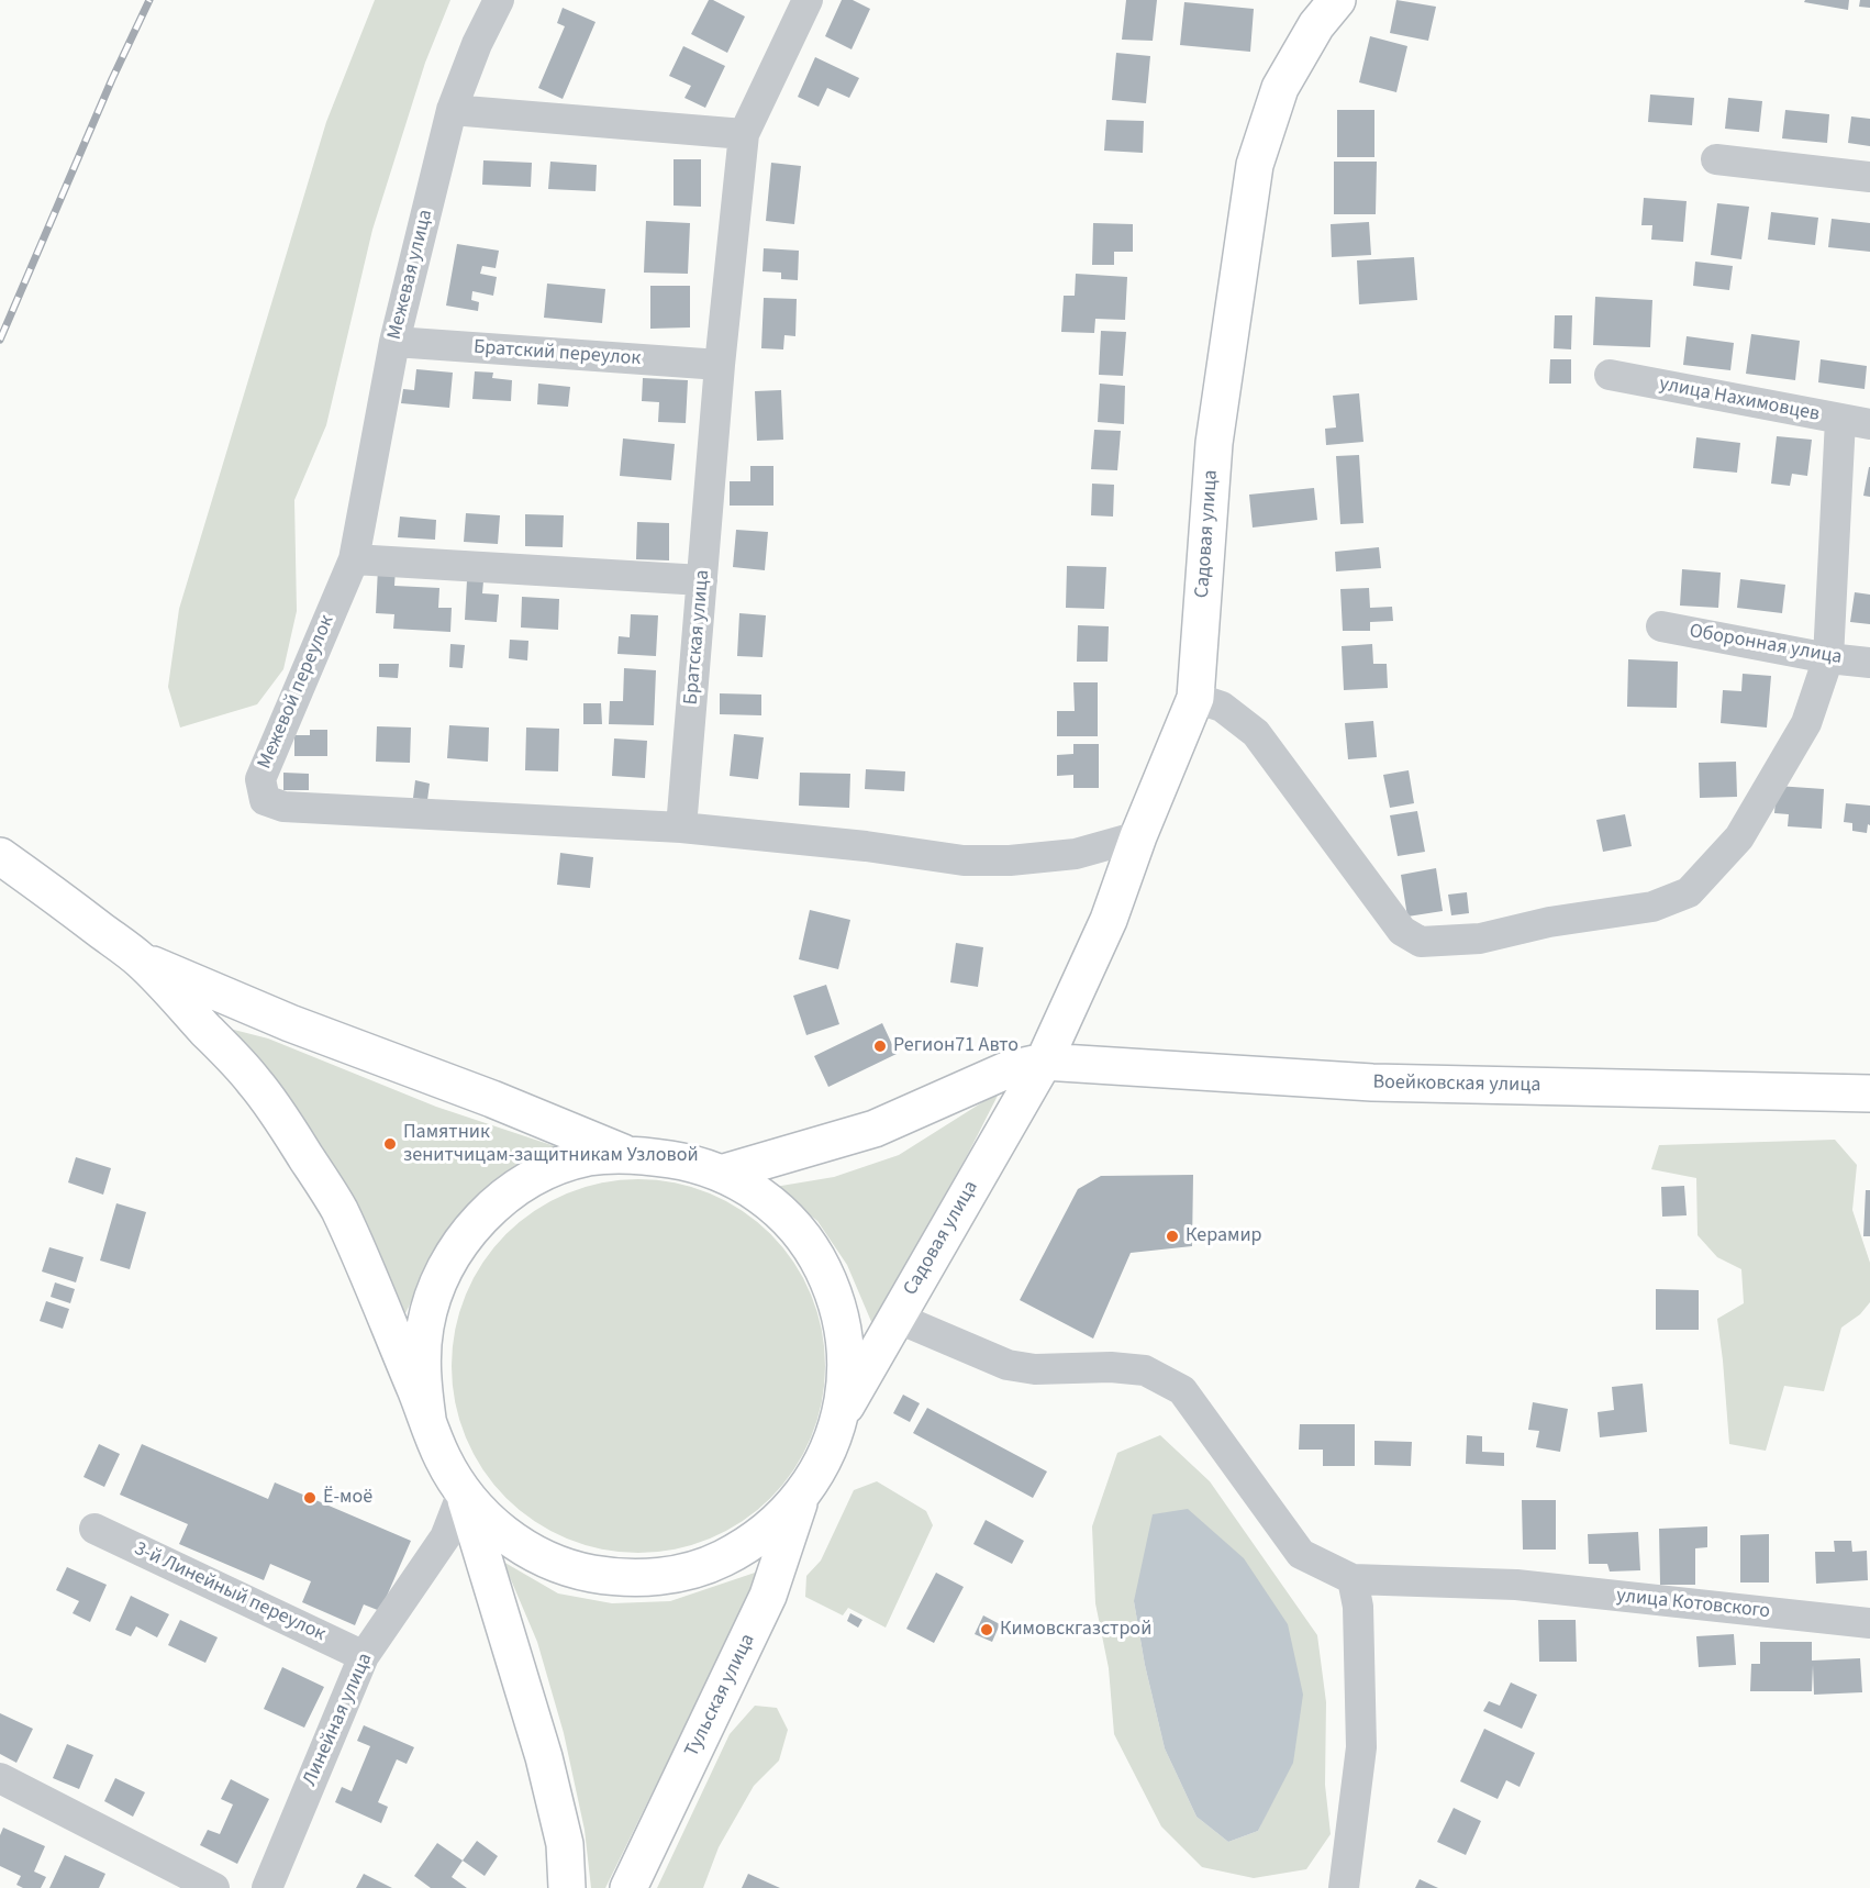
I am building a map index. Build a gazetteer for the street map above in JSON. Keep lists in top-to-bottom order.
{
  "streets": {
    "main road": ["Садовая улица", "Воейковская улица", "Тульская улица"],
    "street": [
      "Межевая улица",
      "Братский переулок",
      "улица Нахимовцев",
      "Братская улица",
      "Оборонная улица",
      "Межевой переулок",
      "3-й Линейный переулок",
      "улица Котовского",
      "Линейная улица"
    ]
  },
  "crossings": [
    ["Межевая улица", "Братский переулок"],
    ["Межевая улица", "Межевой переулок"],
    ["Братский переулок", "Братская улица"],
    ["Садовая улица", "Воейковская улица"],
    ["Братская улица", "Межевой переулок"],
    ["3-й Линейный переулок", "Линейная улица"]
  ],
  "places": [
    "Регион71 Авто",
    "Памятник зенитчицам-защитникам Узловой",
    "Керамир",
    "Ё-моё",
    "Кимовскгазстрой"
  ]
}
